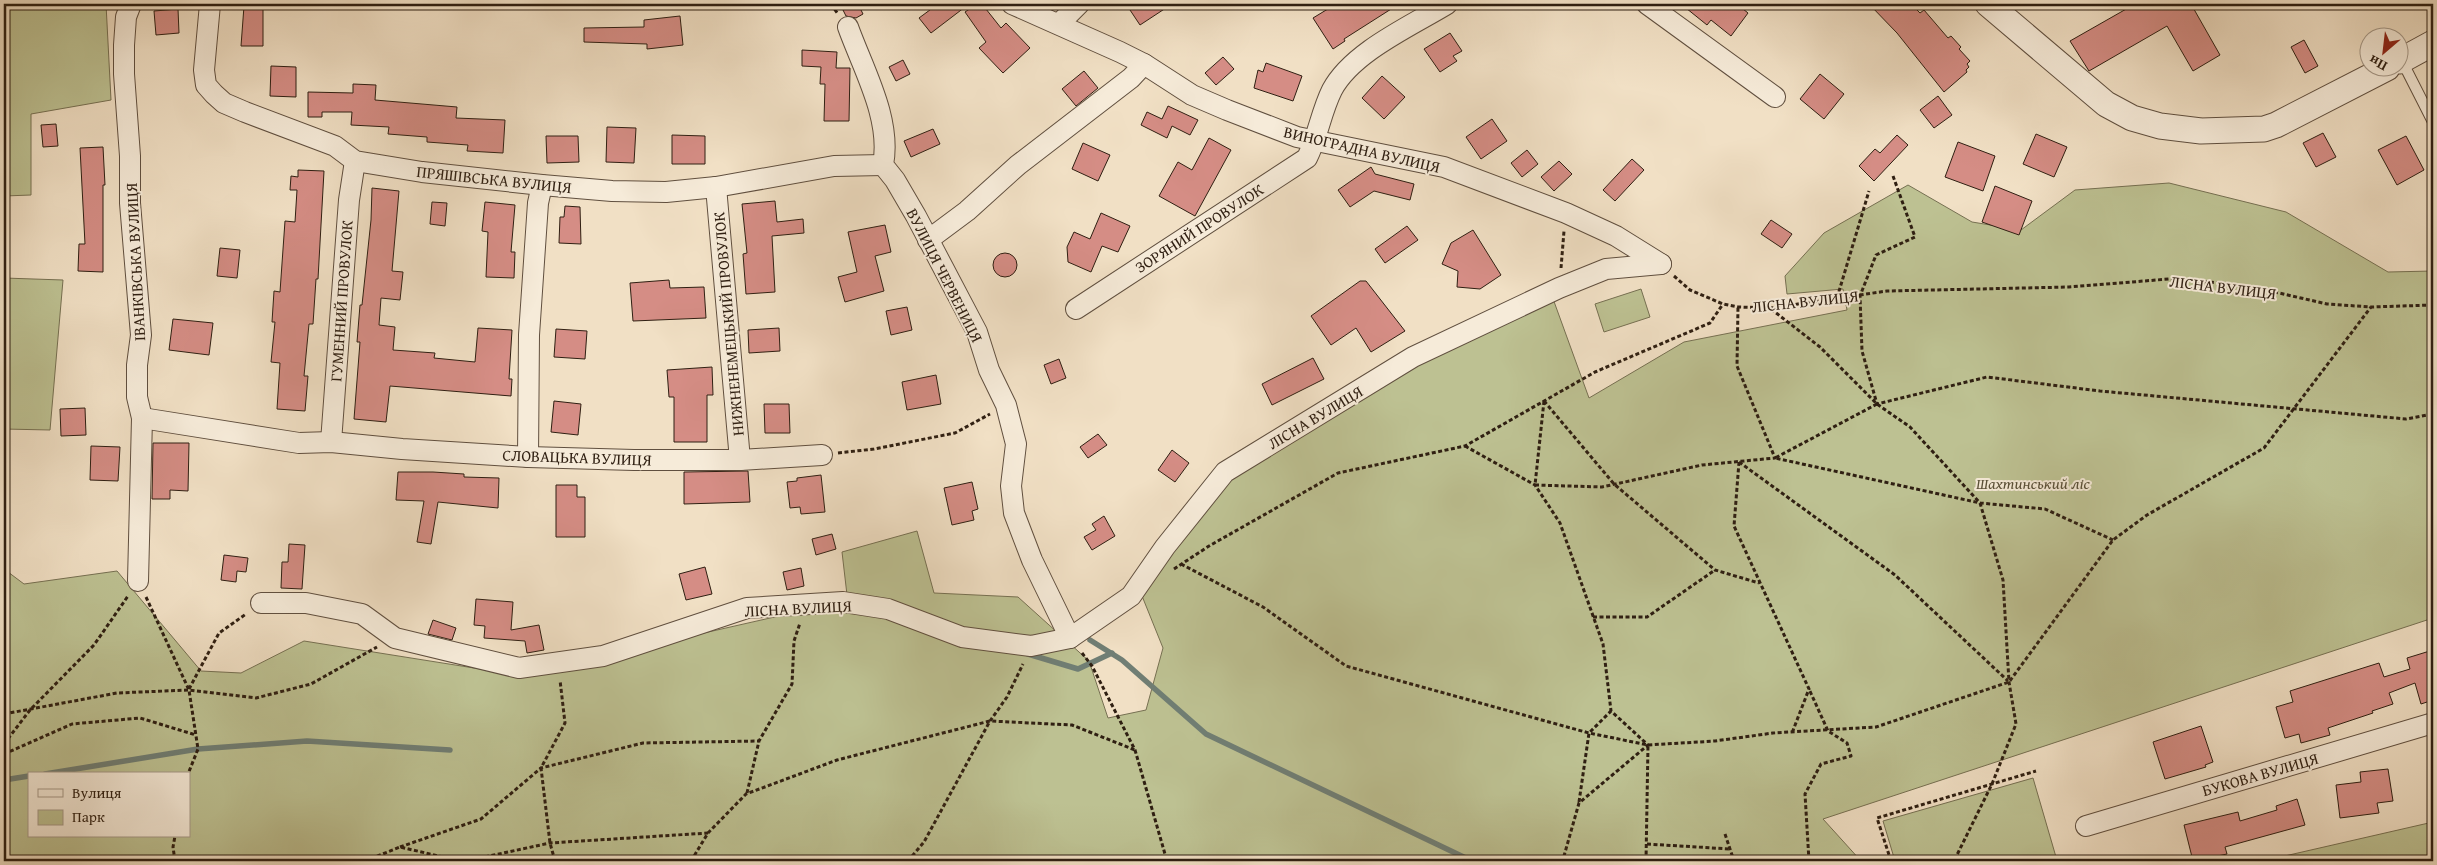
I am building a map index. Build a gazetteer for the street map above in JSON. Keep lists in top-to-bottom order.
{
  "streets": {
    "street": [
      "ВИНОГРАДНА ВУЛИЦЯ",
      "ПРЯШІВСЬКА ВУЛИЦЯ",
      "ЗОРЯНИЙ ПРОВУЛОК",
      "ІВАНКІВСЬКА ВУЛИЦЯ",
      "ВУЛИЦЯ ЧЕРВЕНИЦЯ",
      "ЛІСНА ВУЛИЦЯ",
      "ГУМЕННИЙ ПРОВУЛОК",
      "НИЖНЕНЕМЕЦЬКИЙ ПРОВУЛОК",
      "СЛОВАЦЬКА ВУЛИЦЯ",
      "БУКОВА ВУЛИЦЯ"
    ]
  },
  "crossings": [
    ["ВИНОГРАДНА ВУЛИЦЯ", "ЗОРЯНИЙ ПРОВУЛОК"],
    ["ВИНОГРАДНА ВУЛИЦЯ", "ЛІСНА ВУЛИЦЯ"],
    ["ПРЯШІВСЬКА ВУЛИЦЯ", "ВУЛИЦЯ ЧЕРВЕНИЦЯ"],
    ["ПРЯШІВСЬКА ВУЛИЦЯ", "ГУМЕННИЙ ПРОВУЛОК"],
    ["ПРЯШІВСЬКА ВУЛИЦЯ", "НИЖНЕНЕМЕЦЬКИЙ ПРОВУЛОК"],
    ["ІВАНКІВСЬКА ВУЛИЦЯ", "СЛОВАЦЬКА ВУЛИЦЯ"],
    ["ВУЛИЦЯ ЧЕРВЕНИЦЯ", "ЛІСНА ВУЛИЦЯ"],
    ["ГУМЕННИЙ ПРОВУЛОК", "СЛОВАЦЬКА ВУЛИЦЯ"],
    ["НИЖНЕНЕМЕЦЬКИЙ ПРОВУЛОК", "СЛОВАЦЬКА ВУЛИЦЯ"]
  ],
  "parks": ["Шахтинський ліс"],
  "legend": ["Вулиця", "Парк"],
  "north": "bottom left"
}
